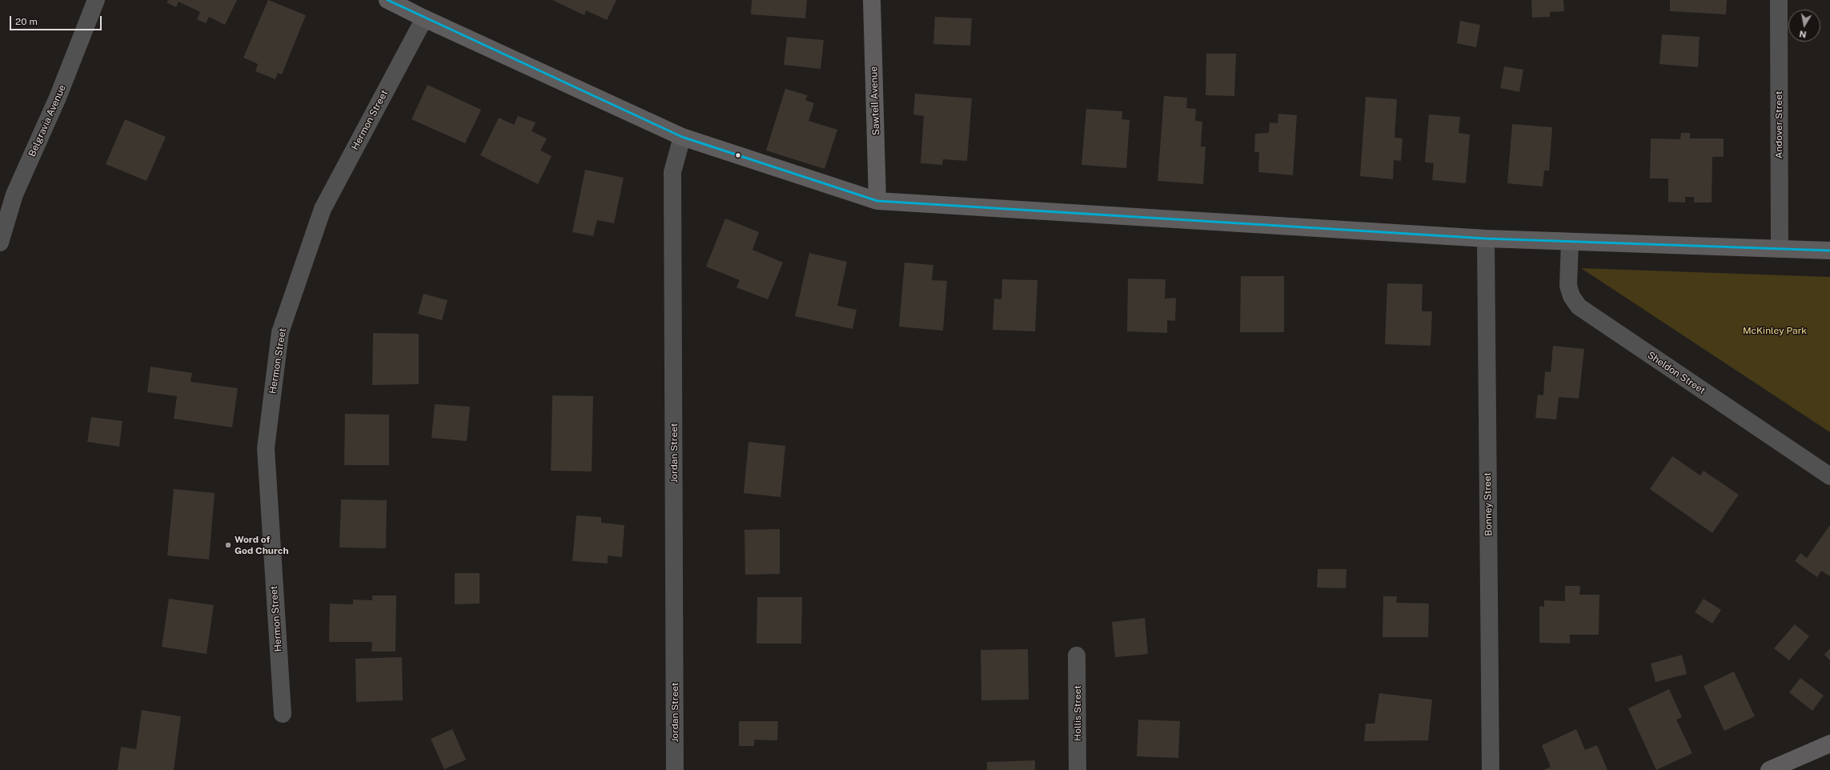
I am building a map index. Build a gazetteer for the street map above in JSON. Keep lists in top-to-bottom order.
{
  "streets": {
    "main road": ["Sawtell Avenue"],
    "street": [
      "Hermon Street",
      "Belgravia Avenue",
      "Andover Street",
      "Sheldon Street",
      "Jordan Street",
      "Bonney Street",
      "Hollis Street"
    ]
  },
  "parks": ["McKinley Park"],
  "places": ["Word of God Church"],
  "scale_bar": "20 m",
  "north": "bottom"
}
